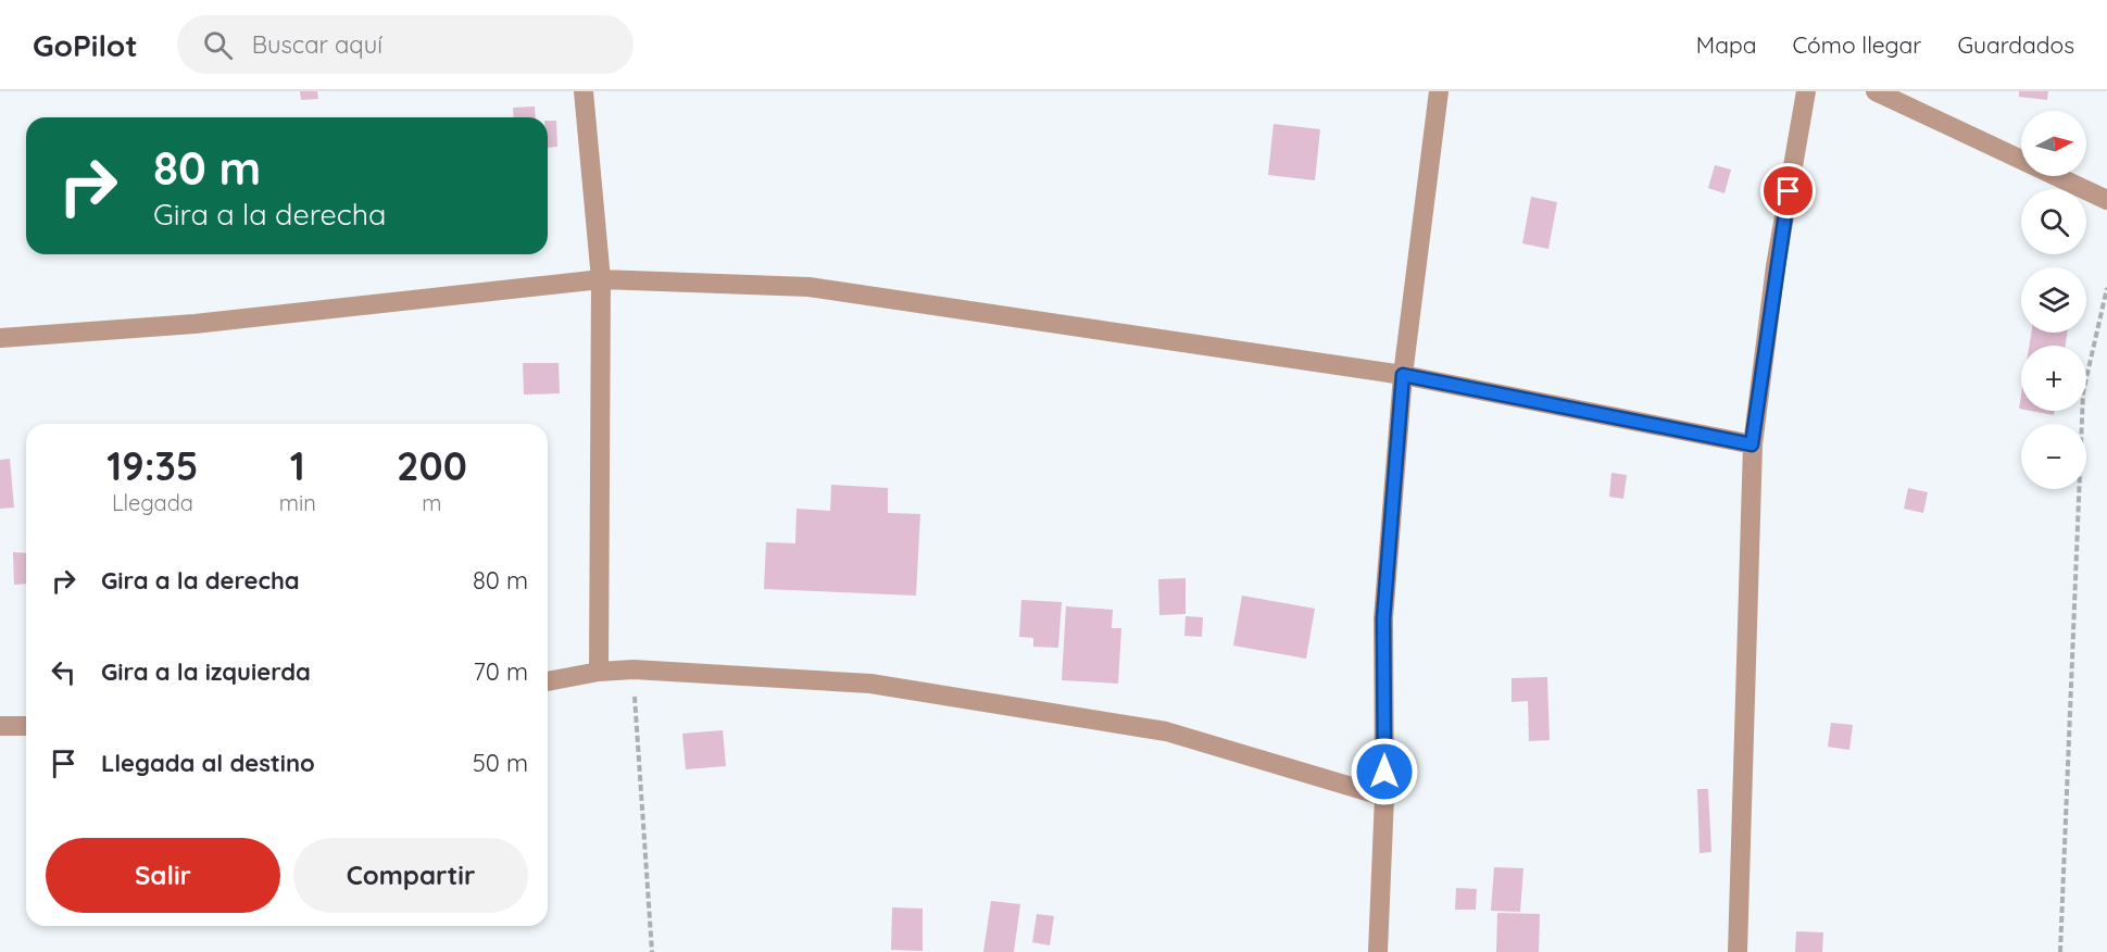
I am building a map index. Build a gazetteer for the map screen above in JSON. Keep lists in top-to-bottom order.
{
  "north": "right",
  "page": {
    "header": "GoPilot",
    "search": "Buscar aquí",
    "nav": ["Mapa", "Cómo llegar", "Guardados"],
    "map_buttons": ["+", "−"],
    "turn": ["80 m", "Gira a la derecha"],
    "eta": [
      "19:35",
      "Llegada",
      "1",
      "min",
      "200",
      "m"
    ],
    "list": [
      {
        "name": "Gira a la derecha",
        "value": "80 m"
      },
      {
        "name": "Gira a la izquierda",
        "value": "70 m"
      },
      {
        "name": "Llegada al destino",
        "value": "50 m"
      }
    ],
    "buttons": ["Salir", "Compartir"]
  }
}
